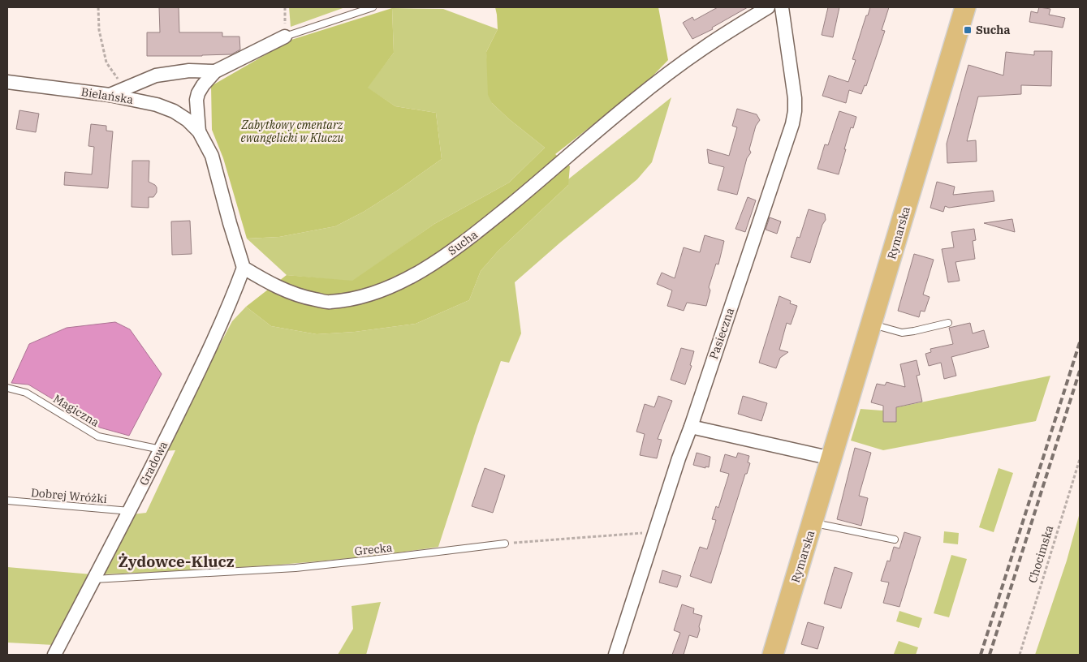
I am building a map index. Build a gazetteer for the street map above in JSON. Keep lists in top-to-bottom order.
{
  "streets": {
    "main road": ["Rymarska"],
    "street": [
      "Bielańska",
      "Sucha",
      "Pasieczna",
      "Gradowa"
    ],
    "lane": ["Magiczna", "Dobrej Wróżki", "Grecka"],
    "path": ["Chocimska"]
  },
  "crossings": [
    ["Sucha", "Gradowa"],
    ["Magiczna", "Gradowa"],
    ["Gradowa", "Dobrej Wróżki"],
    ["Gradowa", "Grecka"]
  ],
  "districts": ["Żydowce-Klucz"],
  "parks": ["Zabytkowy cmentarz ewangelicki w Kluczu"],
  "places": {
    "transit": ["Sucha"]
  }
}
